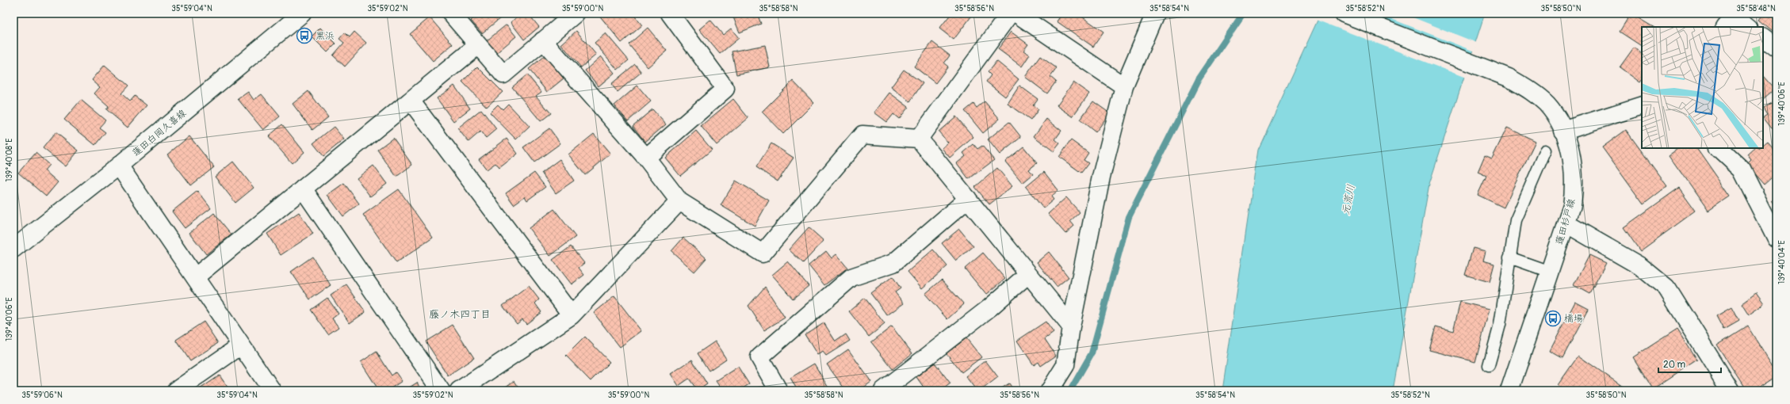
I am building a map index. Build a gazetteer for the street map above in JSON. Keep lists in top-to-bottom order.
{
  "streets": {
    "street": ["蓮田白岡久喜線", "蓮田杉戸線"]
  },
  "districts": ["藤ノ木四丁目"],
  "water": ["元荒川"],
  "places": {
    "bus stop": ["黒浜", "橋場"]
  },
  "scale_bar": "20 m",
  "coordinates": [
    "35°59'04\"N",
    "35°59'02\"N",
    "35°59'00\"N",
    "35°58'58\"N",
    "35°58'56\"N",
    "35°58'54\"N",
    "35°58'52\"N",
    "35°58'50\"N",
    "35°58'48\"N",
    "139°40'06\"E",
    "139°40'08\"E",
    "139°40'04\"E",
    "35°59'06\"N"
  ]
}
